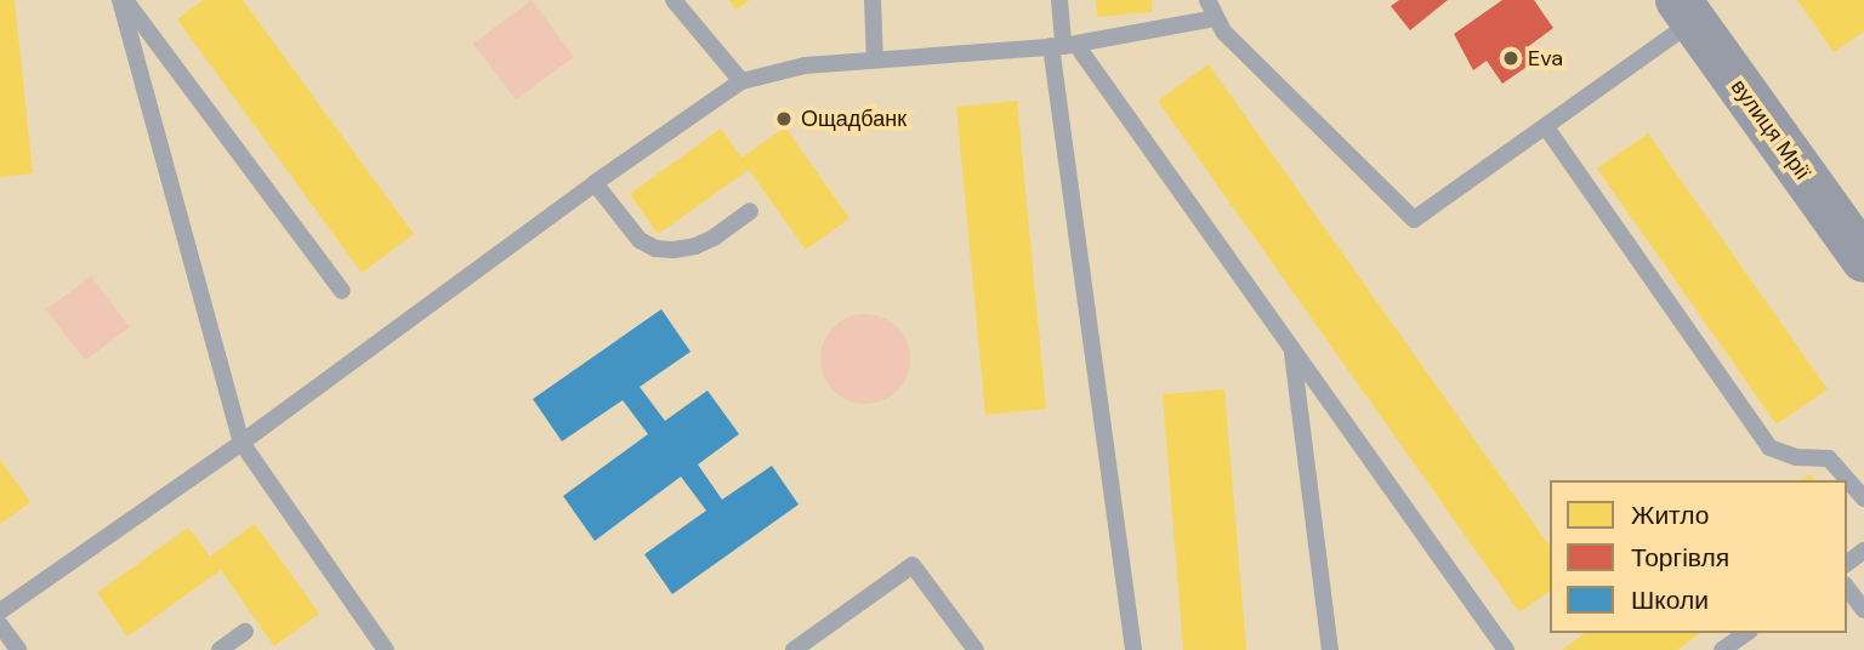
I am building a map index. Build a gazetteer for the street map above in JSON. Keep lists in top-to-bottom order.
{
  "streets": {
    "street": ["вулиця Мрії"]
  },
  "places": ["Eva", "Ощадбанк"],
  "legend": ["Житло", "Торгівля", "Школи"]
}
